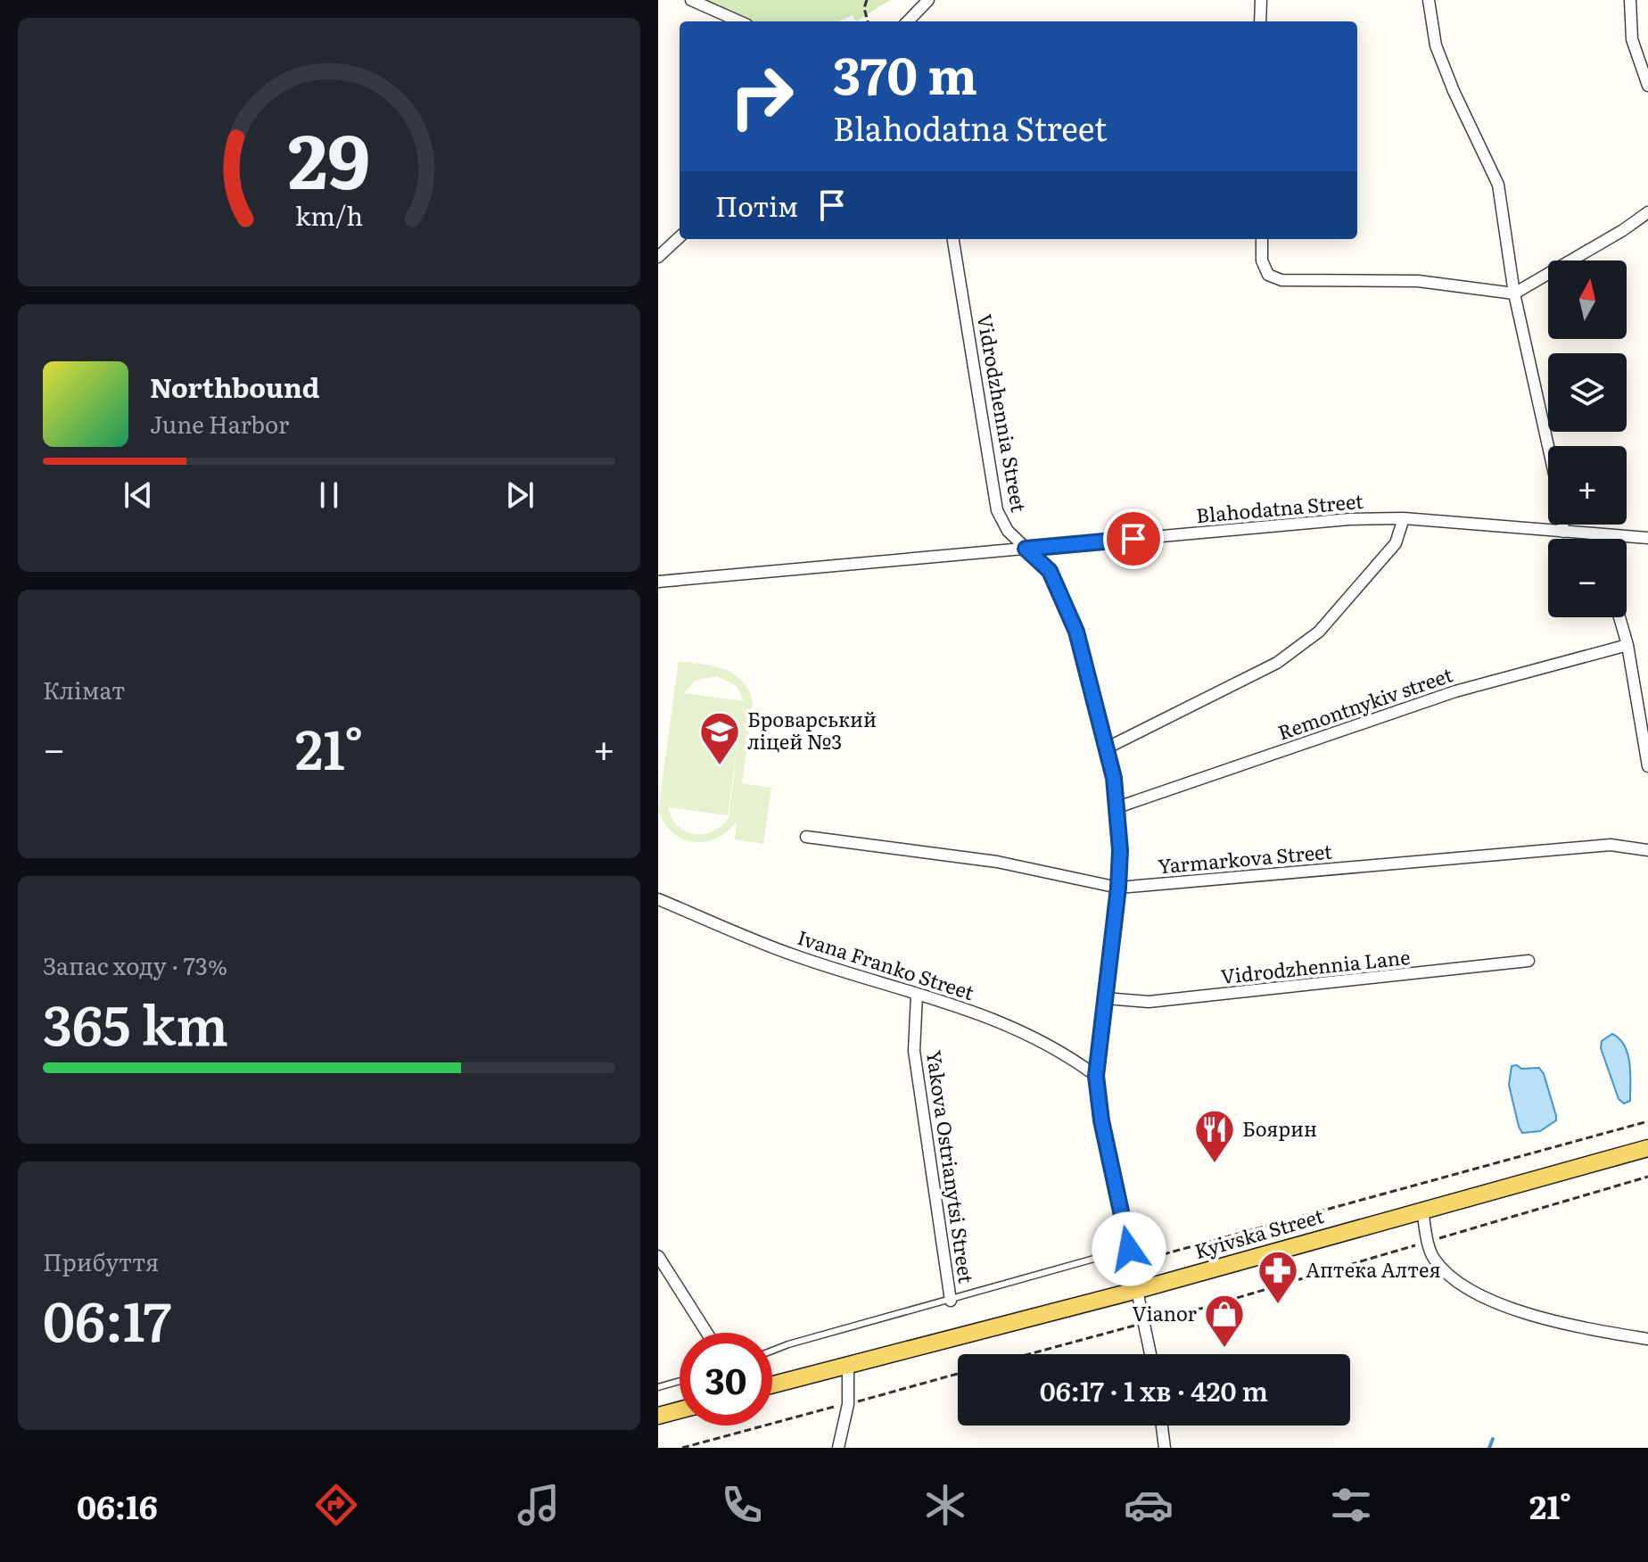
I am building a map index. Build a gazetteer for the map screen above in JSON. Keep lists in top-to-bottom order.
{
  "streets": {
    "main road": ["Kyivska Street"],
    "street": [
      "Vidrodzhennia Street",
      "Blahodatna Street",
      "Remontnykiv street",
      "Yarmarkova Street",
      "Ivana Franko Street",
      "Vidrodzhennia Lane",
      "Yakova Ostrianytsi Street"
    ]
  },
  "crossings": [
    ["Vidrodzhennia Street", "Blahodatna Street"],
    ["Vidrodzhennia Street", "Remontnykiv street"],
    ["Vidrodzhennia Street", "Yarmarkova Street"],
    ["Vidrodzhennia Street", "Ivana Franko Street"],
    ["Vidrodzhennia Street", "Vidrodzhennia Lane"],
    ["Vidrodzhennia Street", "Kyivska Street"],
    ["Ivana Franko Street", "Yakova Ostrianytsi Street"]
  ],
  "places": {
    "school or university": ["Броварський ліцей №3"],
    "restaurant": ["Боярин"],
    "pharmacy": ["Аптека Алтея"],
    "shop": ["Vianor"]
  },
  "north": "top",
  "page": {
    "turn": ["370 m", "Blahodatna Street"],
    "then": "Потім",
    "map_buttons": ["+", "−"],
    "song": ["Northbound", "June Harbor"],
    "tile": [
      "Клімат",
      ["Запас ходу · 73%", "365 km"],
      ["Прибуття", "06:17"]
    ],
    "heat": ["−", "21°", "+"],
    "limit": "30",
    "trip": "06:17 · 1 хв · 420 m",
    "tabs": ["06:16", "21°"],
    "gauge": ["29", "km/h"]
  }
}
